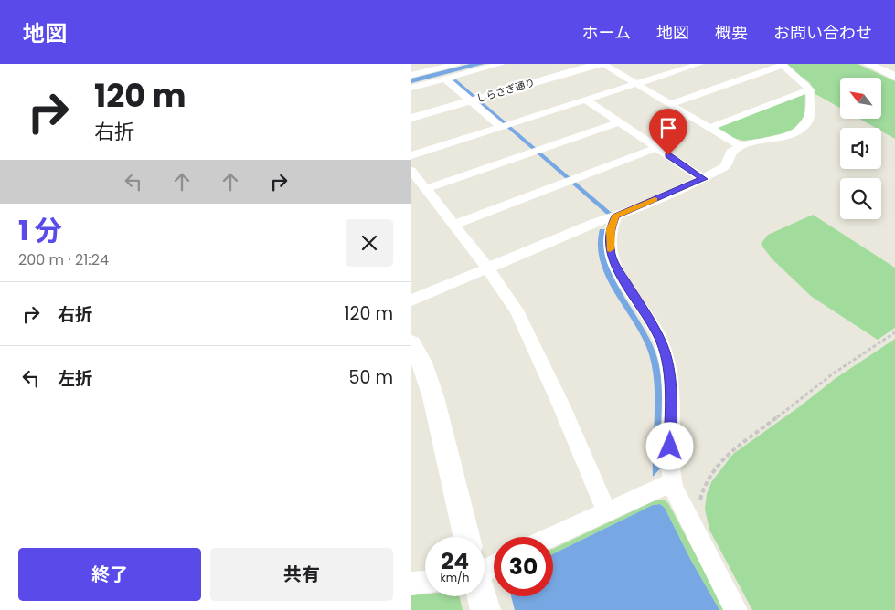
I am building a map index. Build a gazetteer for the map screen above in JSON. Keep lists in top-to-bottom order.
{
  "streets": {
    "street": ["しらさぎ通り"]
  },
  "north": "top left",
  "page": {
    "header": "地図",
    "nav": [
      "ホーム",
      "地図",
      "概要",
      "お問い合わせ"
    ],
    "turn": ["120 m", "右折"],
    "heading": ["1 分", "200 m · 21:24"],
    "list": [
      {
        "name": "右折",
        "value": "120 m"
      },
      {
        "name": "左折",
        "value": "50 m"
      }
    ],
    "speed": "24 km/h",
    "limit": "30",
    "buttons": ["終了", "共有"]
  }
}
